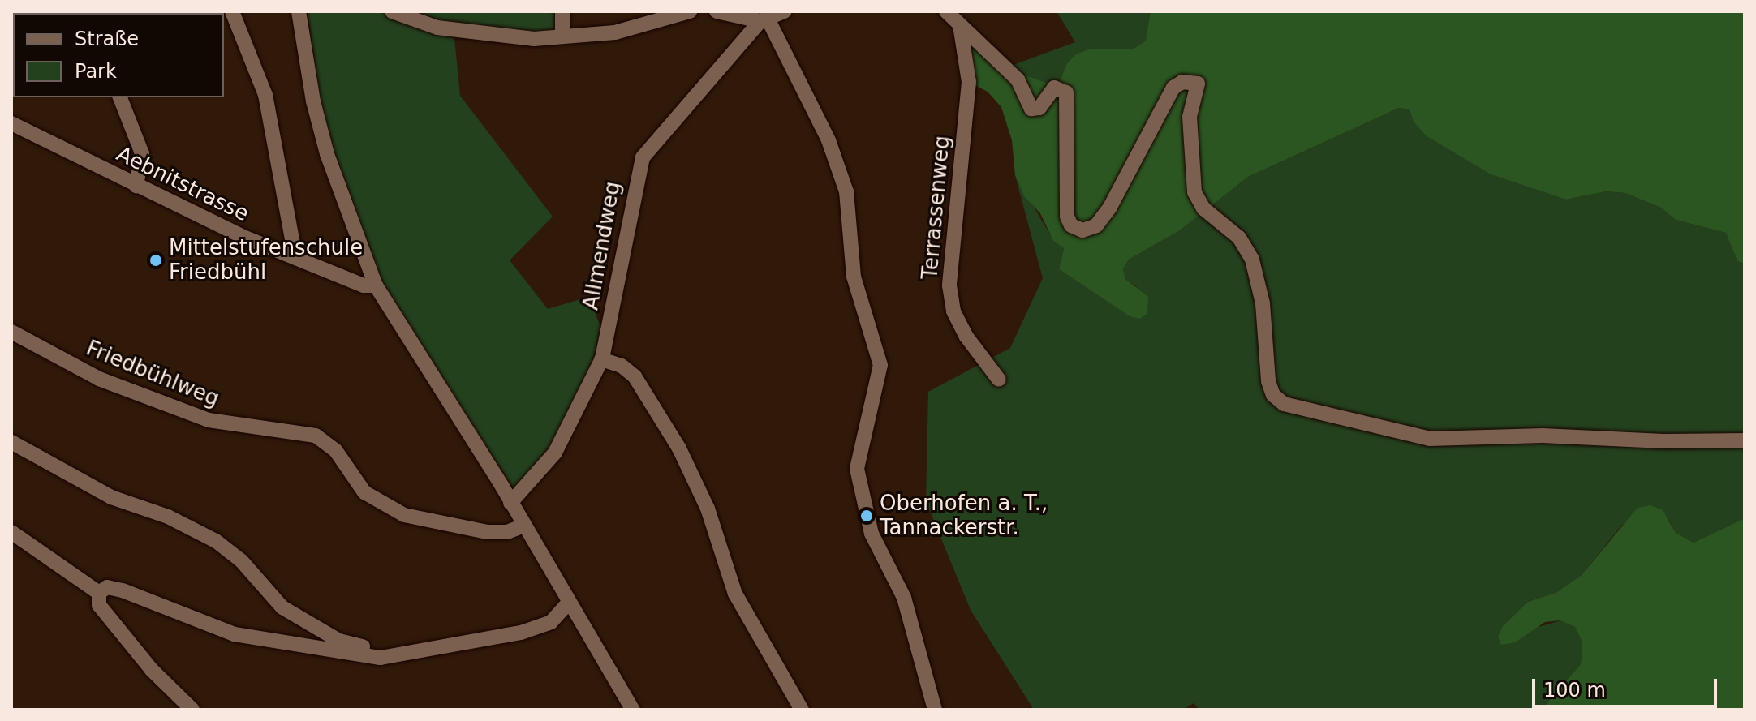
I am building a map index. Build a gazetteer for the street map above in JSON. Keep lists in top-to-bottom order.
{
  "streets": {
    "street": [
      "Aebnitstrasse",
      "Terrassenweg",
      "Allmendweg",
      "Friedbühlweg"
    ]
  },
  "places": ["Mittelstufenschule Friedbühl", "Oberhofen a. T., Tannackerstr."],
  "legend": ["Straße", "Park"],
  "scale_bar": "100 m"
}
